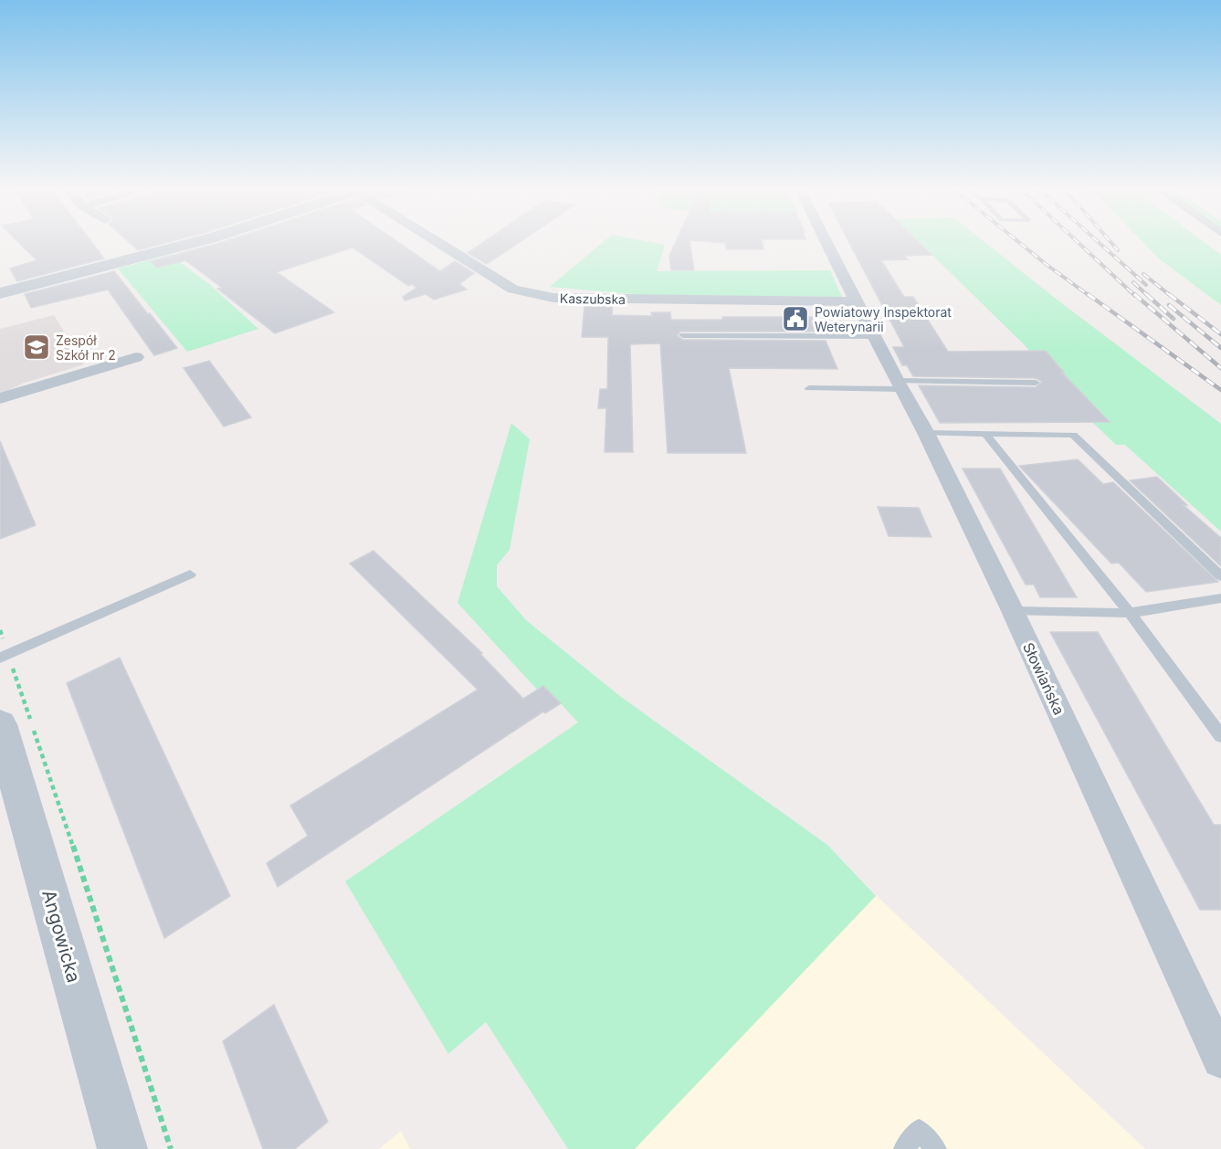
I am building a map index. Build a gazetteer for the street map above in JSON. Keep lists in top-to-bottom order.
{
  "streets": {
    "street": ["Kaszubska", "Słowiańska", "Angowicka"]
  },
  "crossings": [
    ["Kaszubska", "Słowiańska"]
  ],
  "places": {
    "public building": ["Powiatowy Inspektorat Weterynarii"],
    "school or university": ["Zespół Szkół nr 2"]
  }
}
